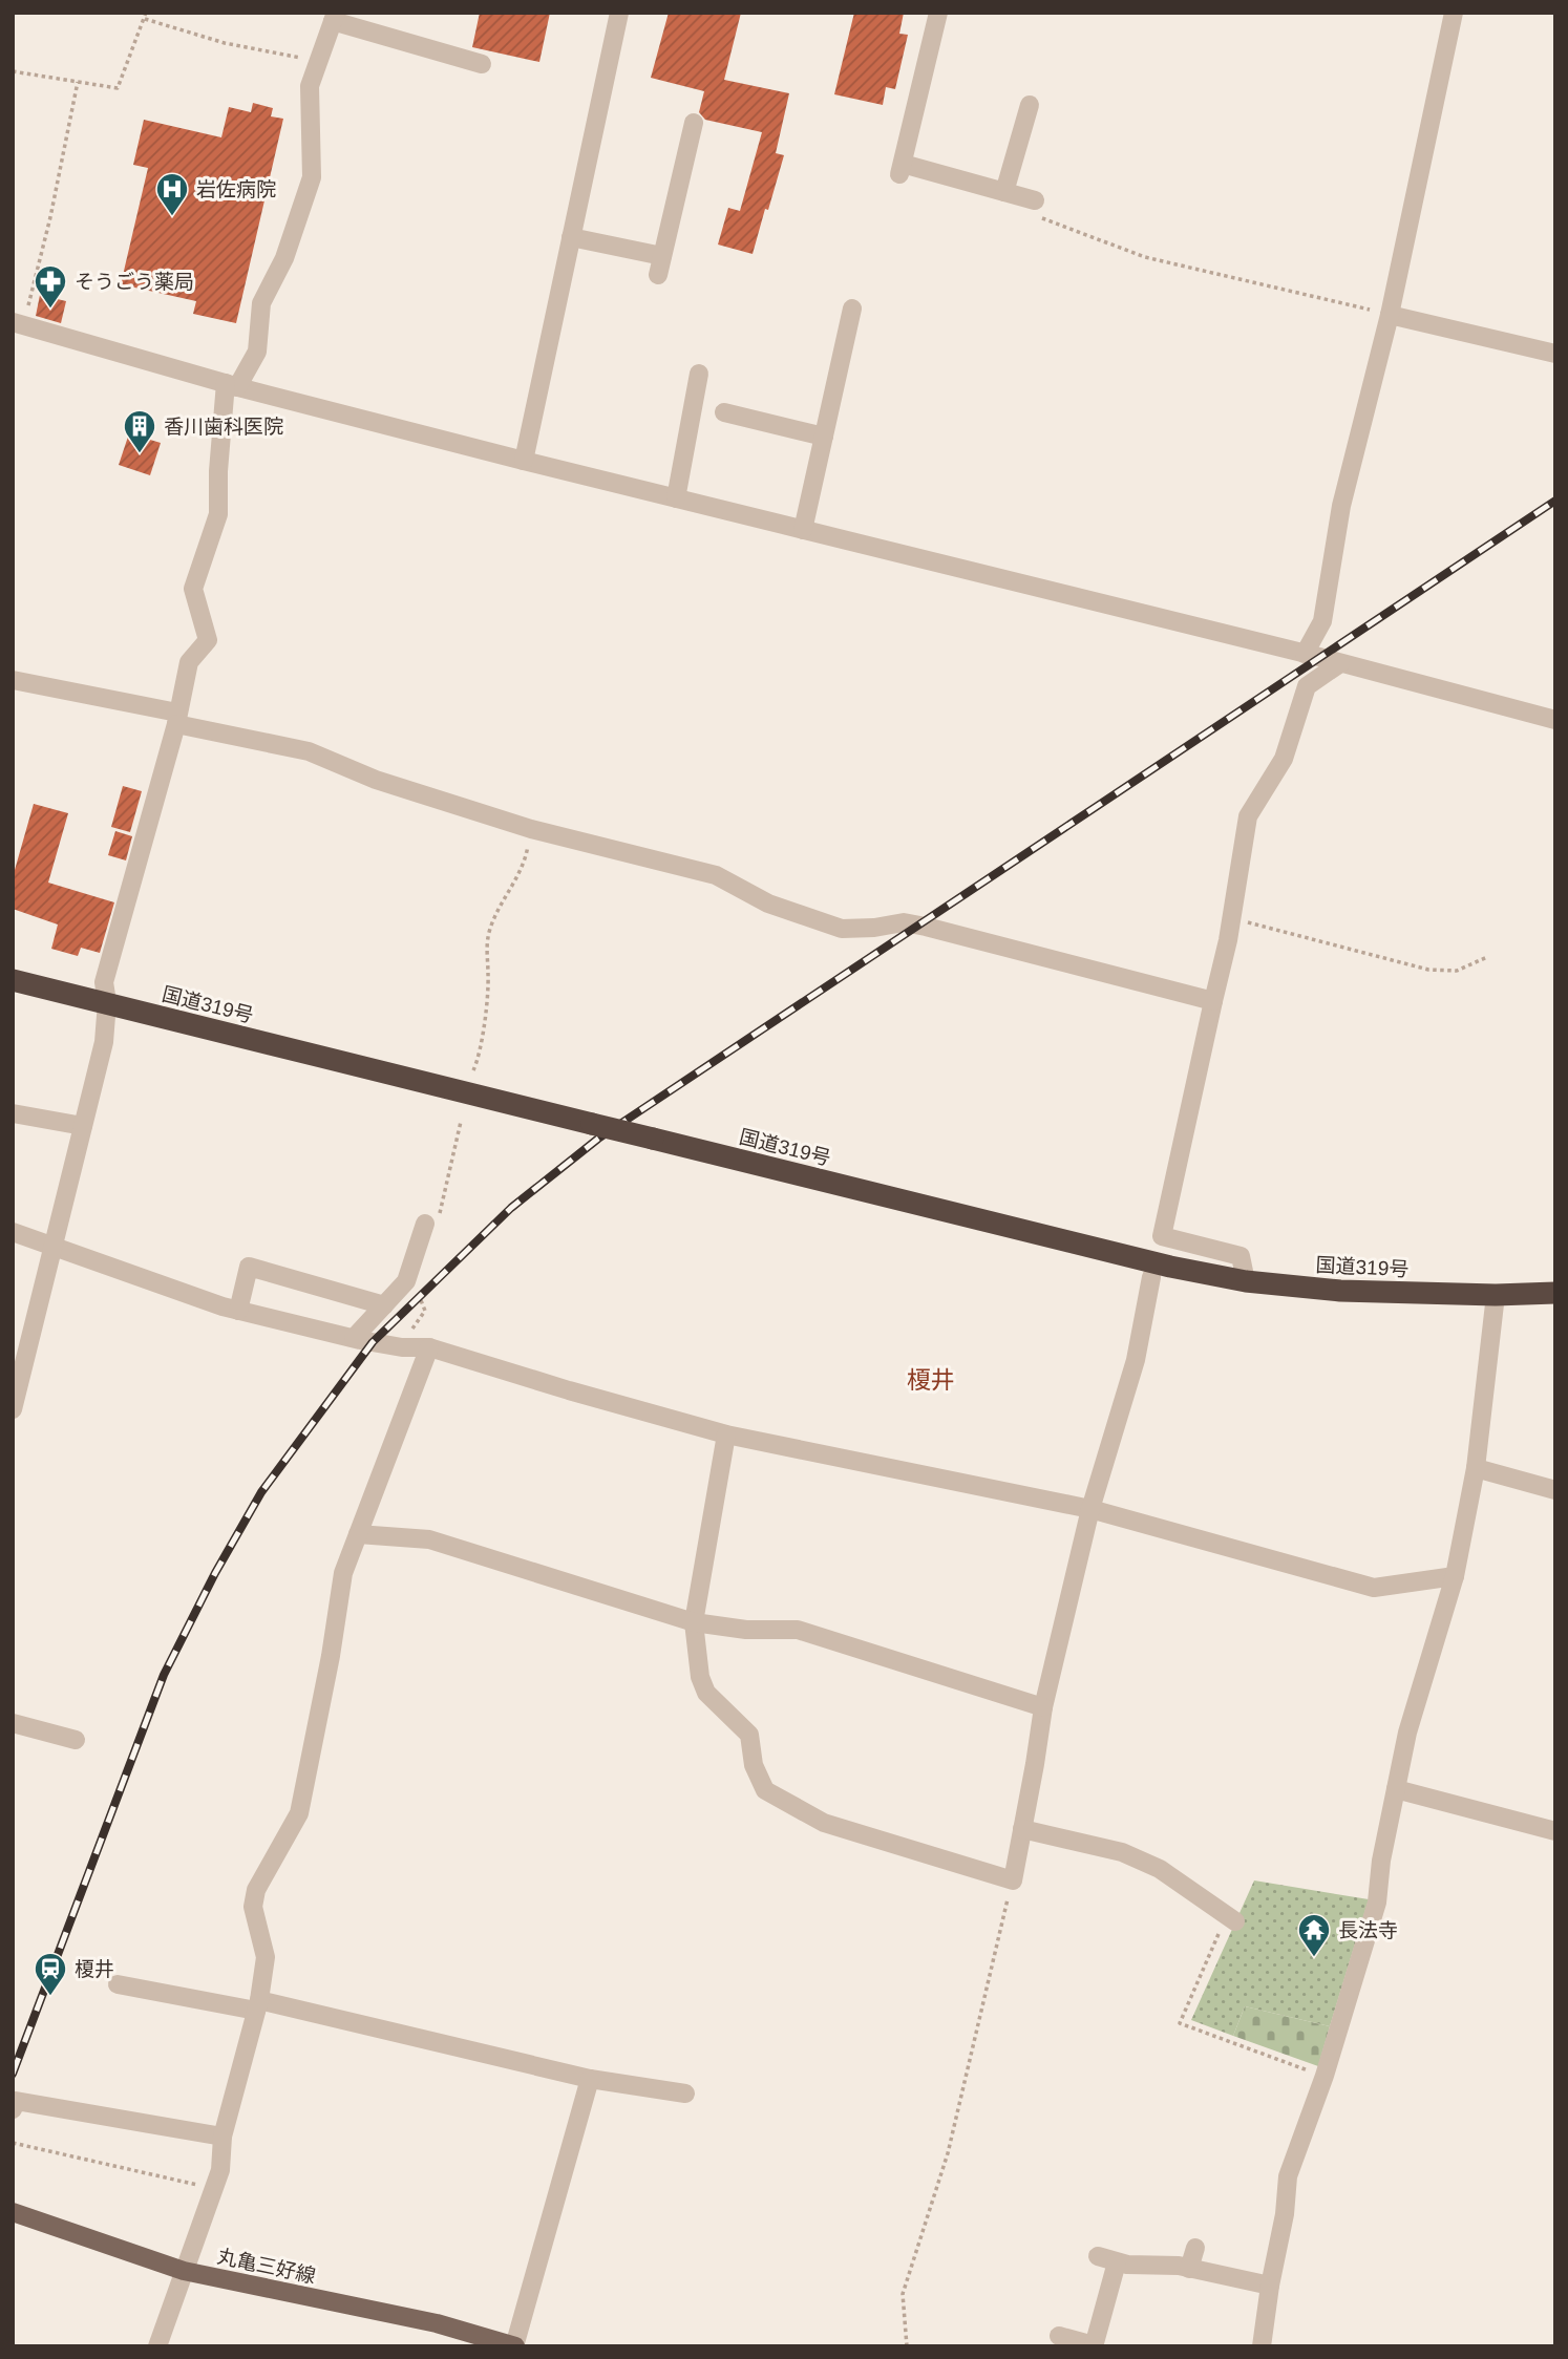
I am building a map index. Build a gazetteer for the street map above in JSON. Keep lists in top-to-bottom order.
{
  "streets": {
    "highway": ["国道319号"],
    "main road": ["丸亀三好線"]
  },
  "districts": ["榎井"],
  "places": {
    "hospital": ["岩佐病院"],
    "pharmacy": ["そうごう薬局"],
    "building": ["香川歯科医院"],
    "temple": ["長法寺"],
    "station": ["榎井"]
  }
}
